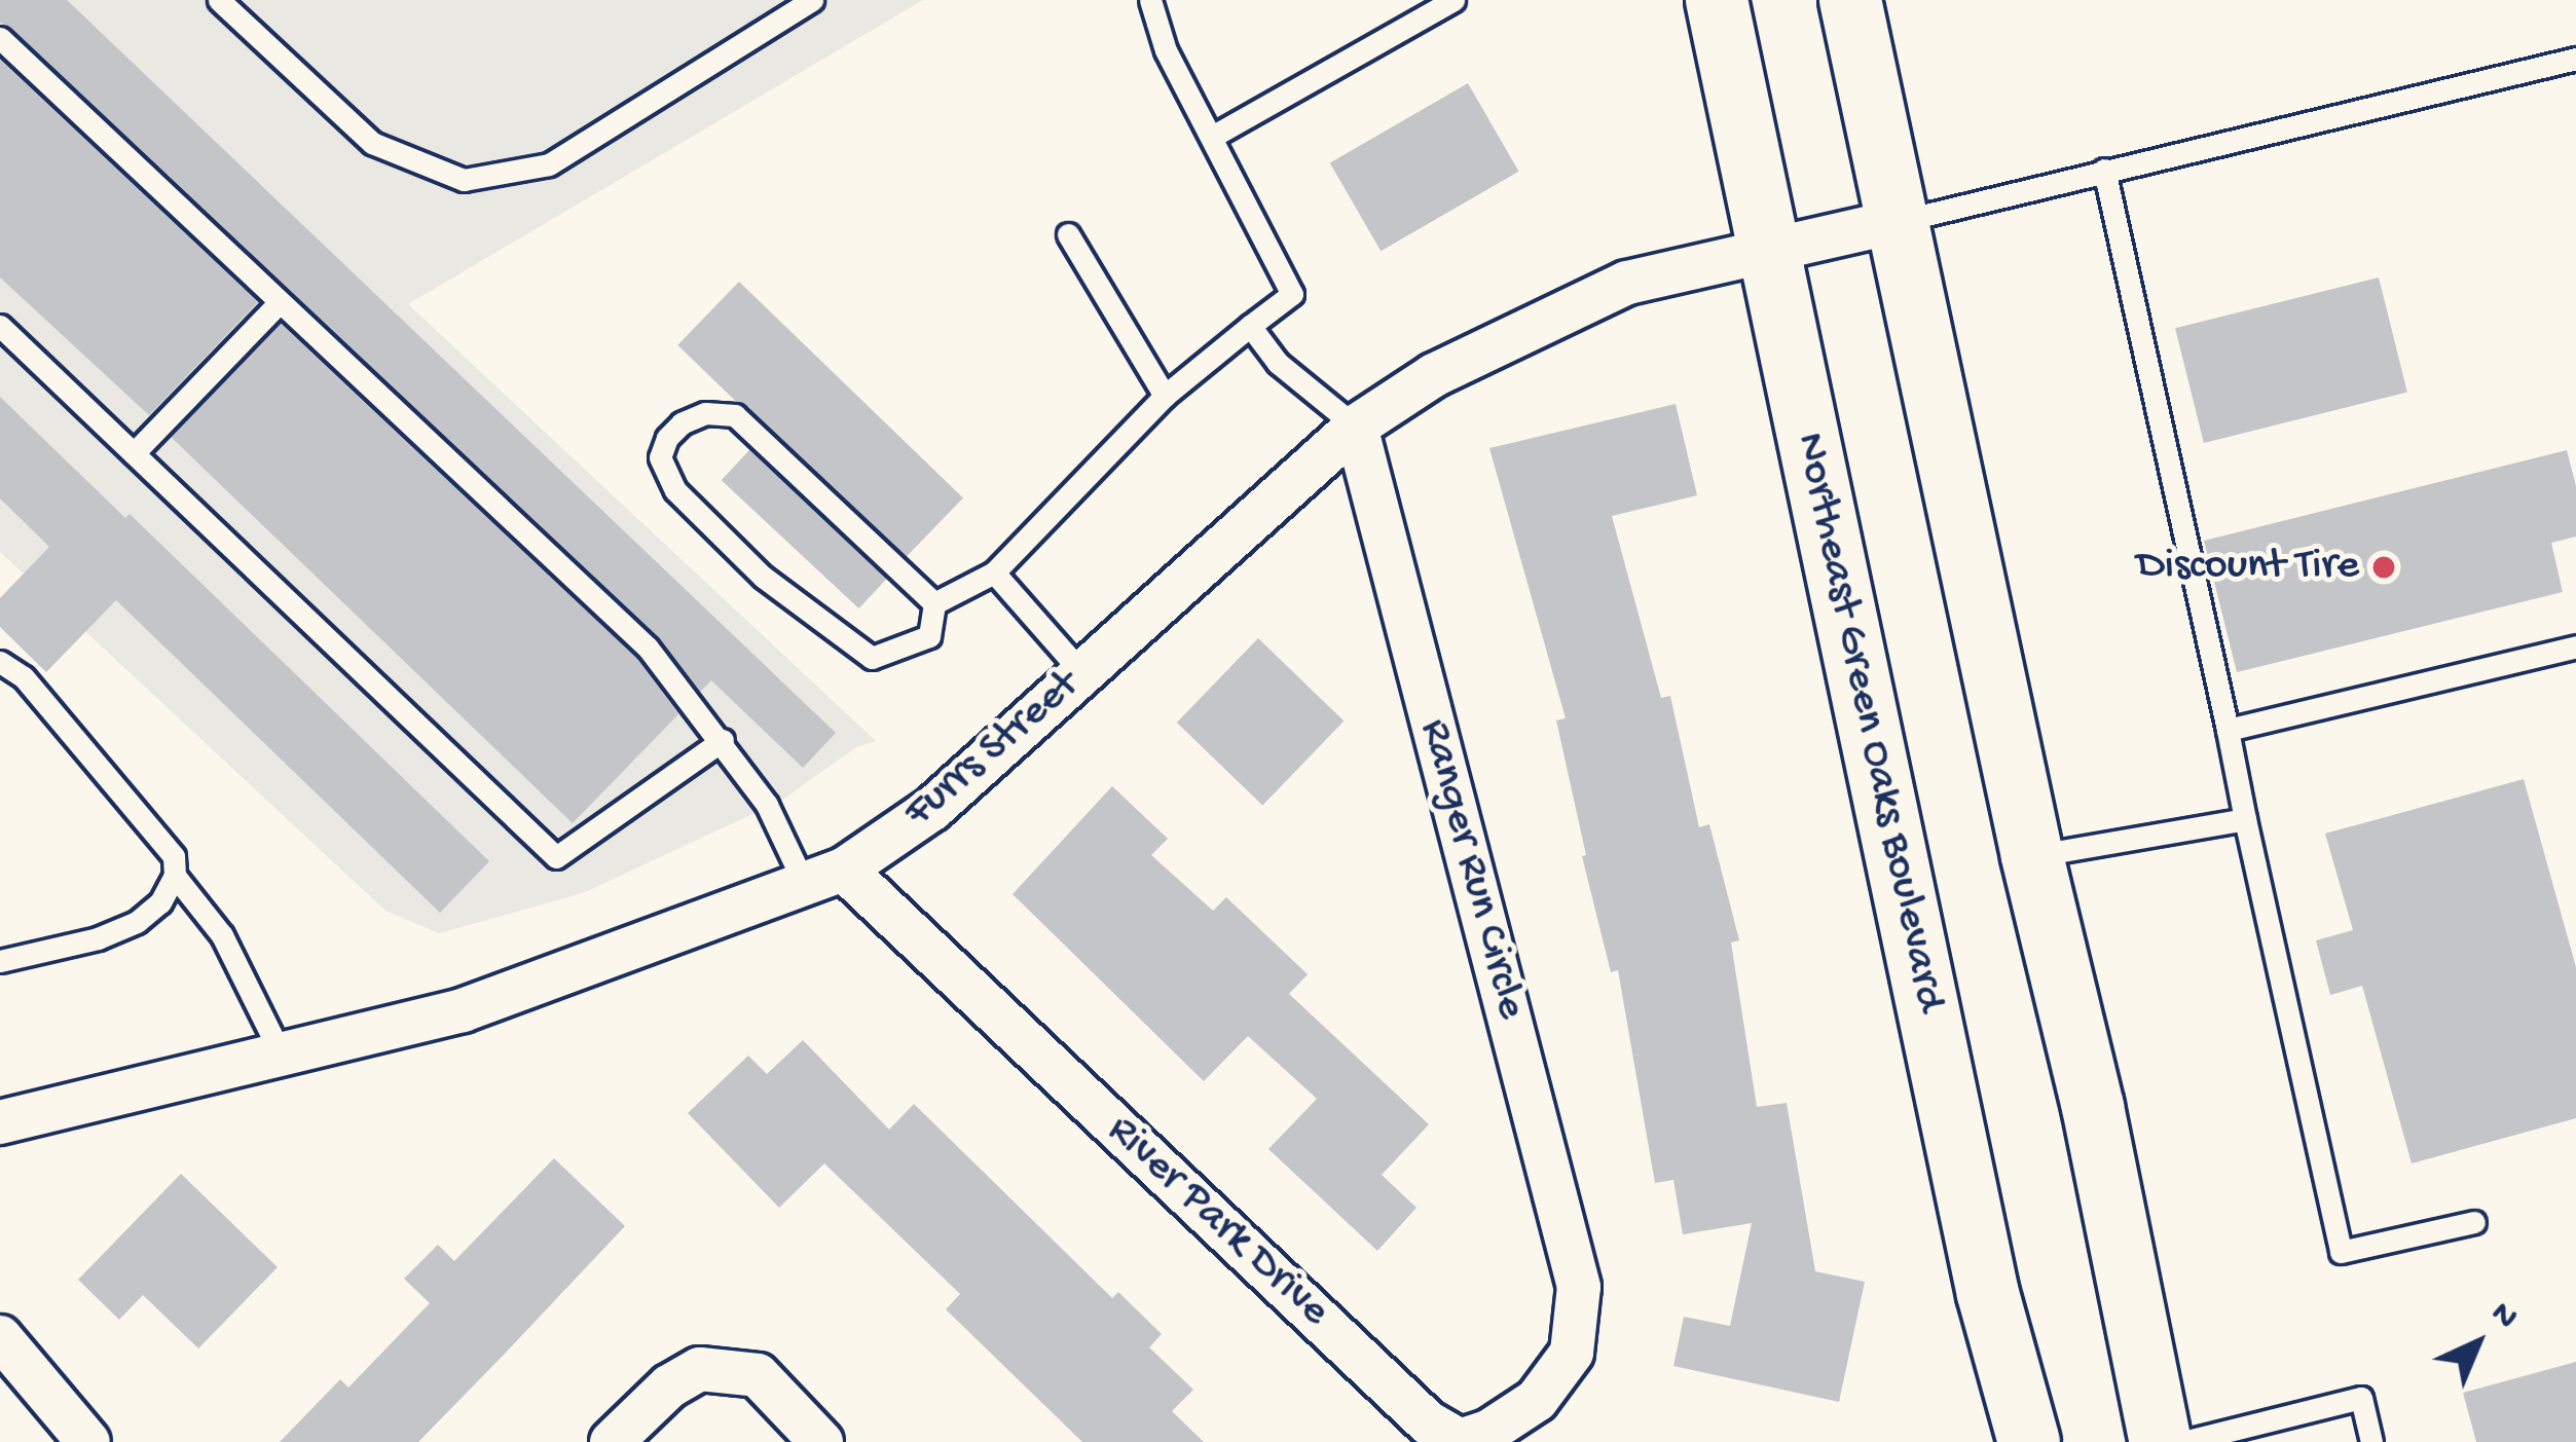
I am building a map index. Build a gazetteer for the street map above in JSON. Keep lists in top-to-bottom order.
{
  "streets": {
    "main road": ["Northeast Green Oaks Boulevard"],
    "street": ["Furrs Street", "Ranger Run Circle", "River Park Drive"]
  },
  "crossings": [
    ["Northeast Green Oaks Boulevard", "Furrs Street"],
    ["Furrs Street", "Ranger Run Circle"],
    ["Furrs Street", "River Park Drive"],
    ["Ranger Run Circle", "River Park Drive"]
  ],
  "places": ["Discount Tire"],
  "north": "top right"
}
